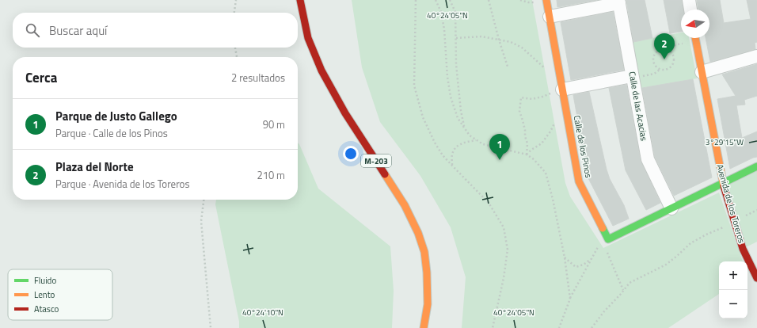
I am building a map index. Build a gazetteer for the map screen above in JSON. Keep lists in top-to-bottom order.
{
  "streets": {
    "street": [
      "Calle de las Acacias",
      "Calle de los Pinos",
      "M-203",
      "Avenida de los Toreros"
    ]
  },
  "crossings": [
    ["Calle de las Acacias", "Calle de los Pinos"],
    ["Calle de los Pinos", "Avenida de los Toreros"]
  ],
  "legend": ["Fluido", "Lento", "Atasco"],
  "north": "left",
  "page": {
    "search": "Buscar aquí",
    "pins": ["2", "1"],
    "heading": ["Cerca", "2 resultados"],
    "list": [
      {
        "mark": "1",
        "name": "Parque de Justo Gallego",
        "note": "Parque · Calle de los Pinos",
        "value": "90 m"
      },
      {
        "mark": "2",
        "name": "Plaza del Norte",
        "note": "Parque · Avenida de los Toreros",
        "value": "210 m"
      }
    ],
    "map_buttons": ["+", "−"]
  },
  "coordinates": ["40°24'05\"N", "3°29'15\"W", "40°24'10\"N"]
}
